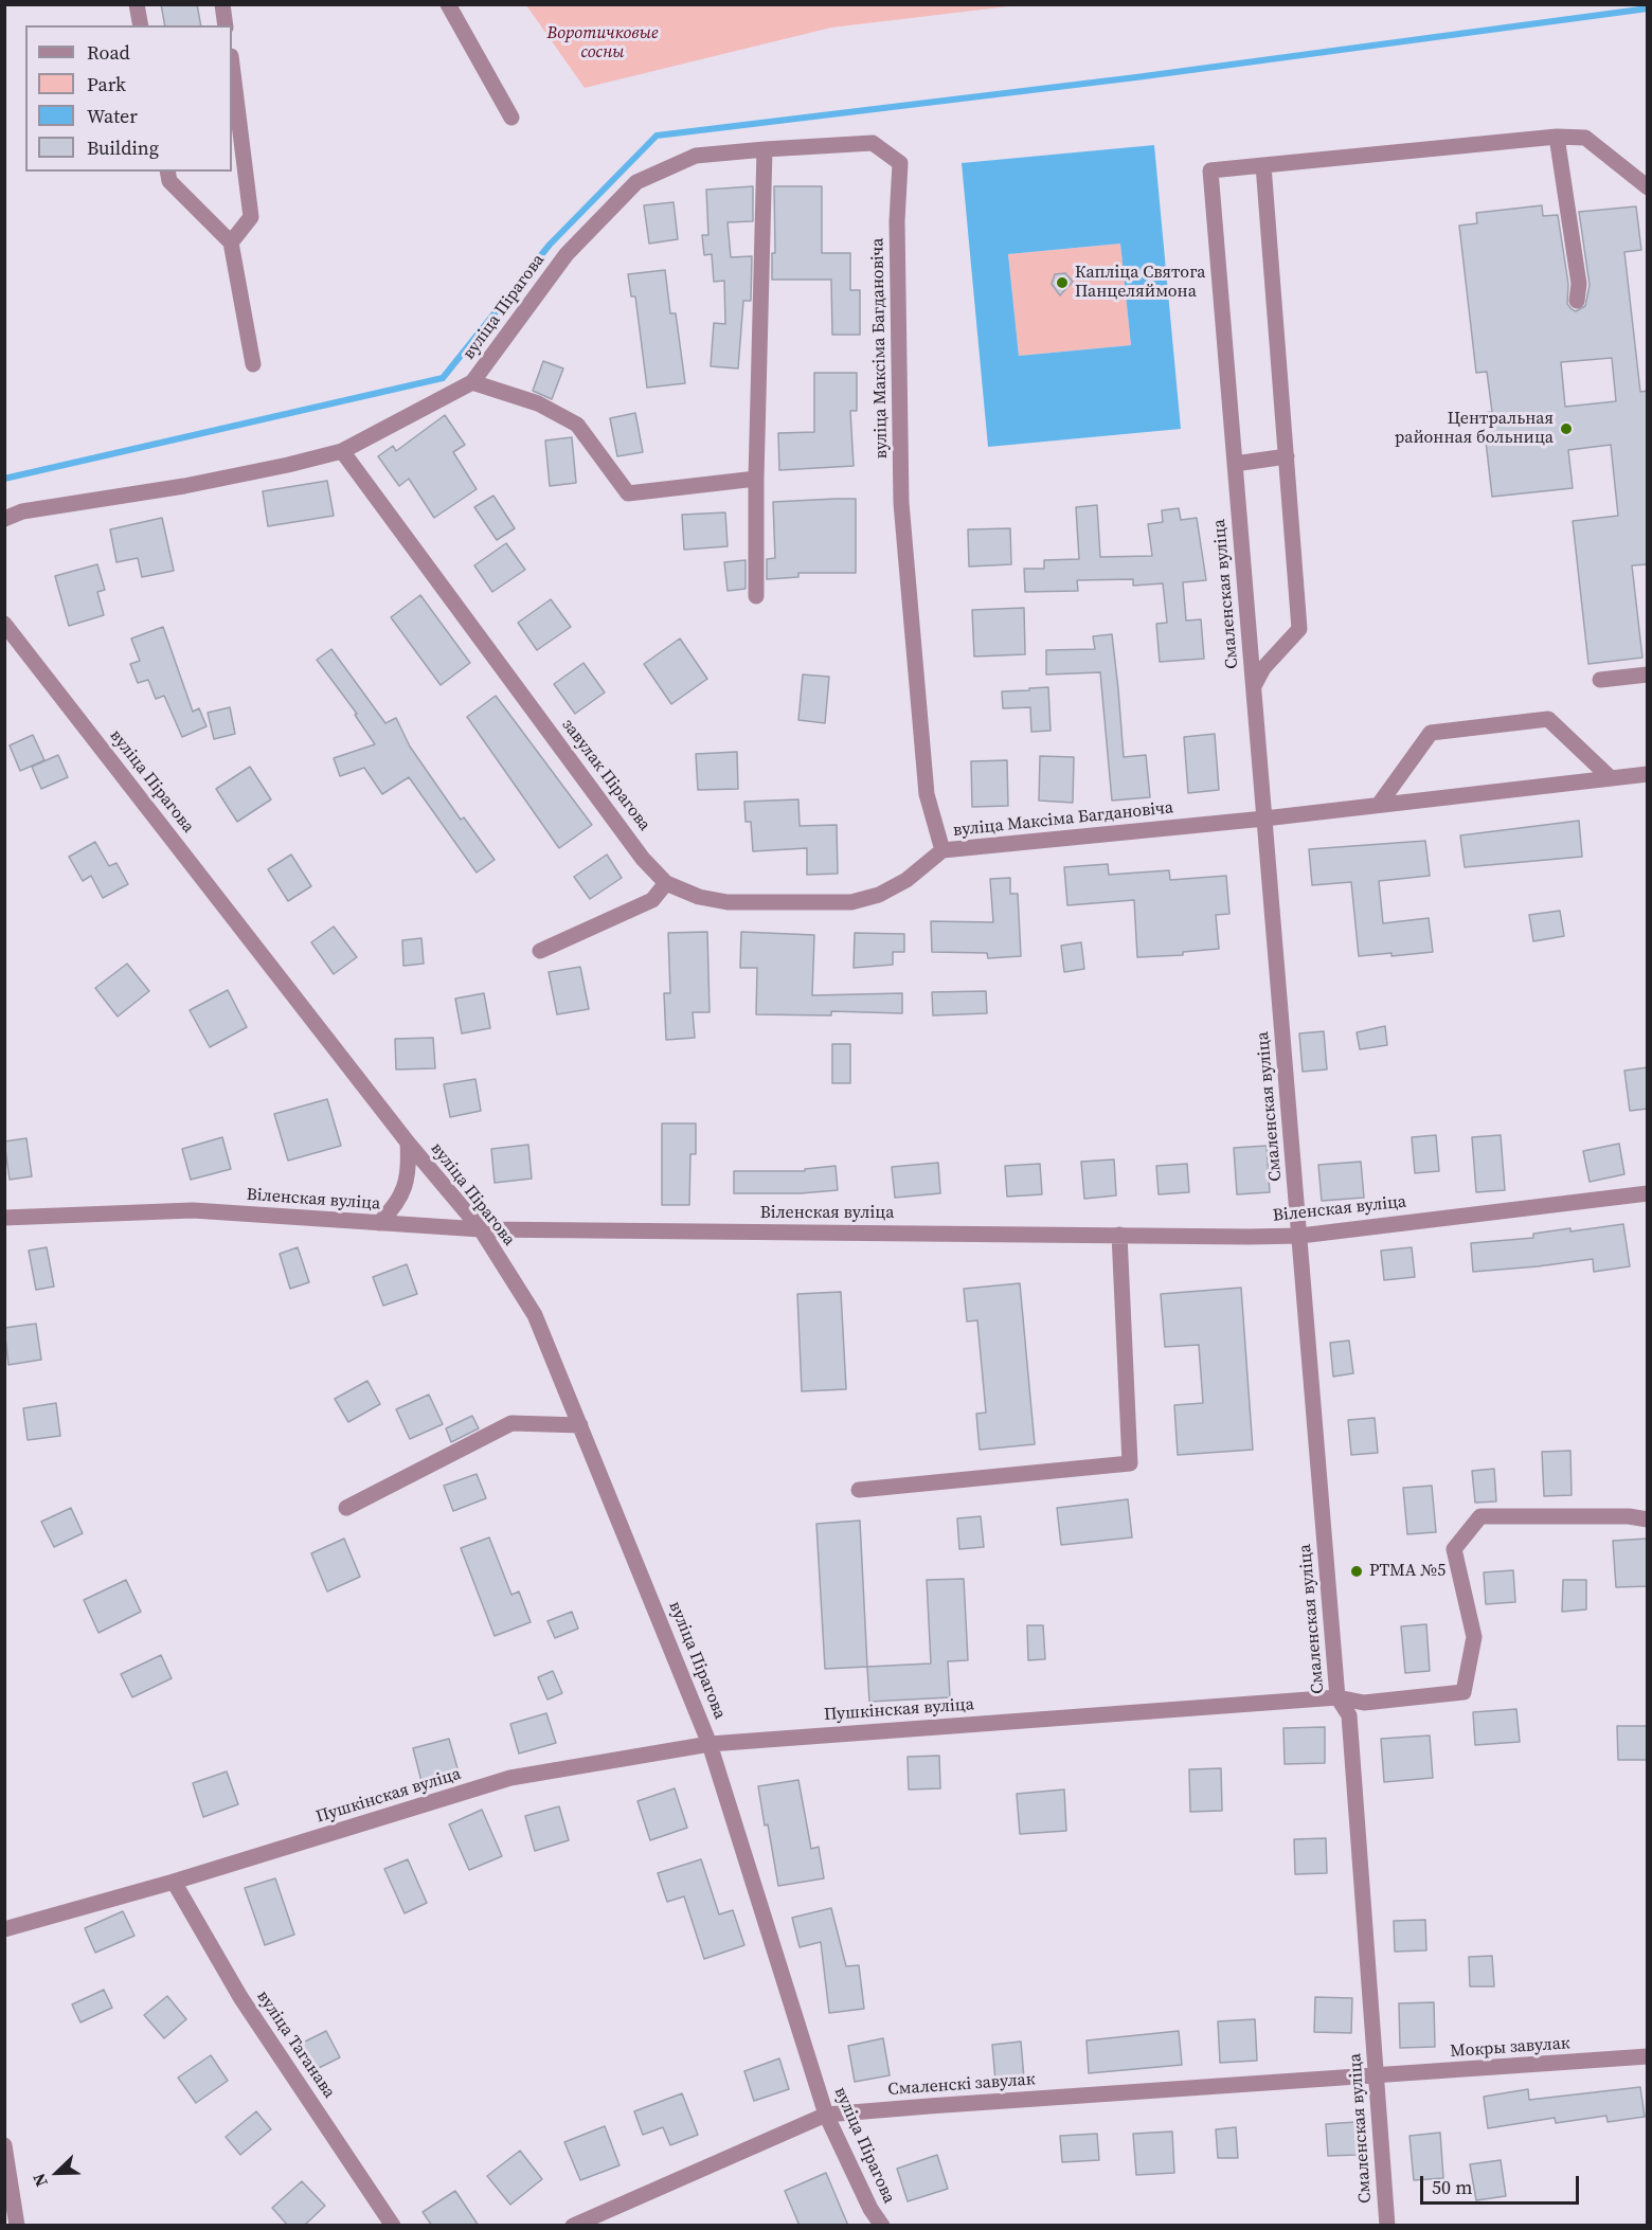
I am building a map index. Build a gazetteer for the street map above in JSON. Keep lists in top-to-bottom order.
{
  "streets": {
    "street": [
      "вуліца Пірагова",
      "вуліца Максіма Багдановіча",
      "Смаленская вуліца",
      "завулак Пірагова",
      "Віленская вуліца",
      "Пушкінская вуліца",
      "вуліца Таганава",
      "Мокры завулак",
      "Смаленскі завулак"
    ]
  },
  "crossings": [
    ["вуліца Пірагова", "вуліца Максіма Багдановіча"],
    ["вуліца Пірагова", "завулак Пірагова"],
    ["вуліца Пірагова", "Віленская вуліца"],
    ["вуліца Пірагова", "Пушкінская вуліца"],
    ["вуліца Пірагова", "Смаленскі завулак"],
    ["вуліца Максіма Багдановіча", "Смаленская вуліца"],
    ["вуліца Максіма Багдановіча", "завулак Пірагова"],
    ["Смаленская вуліца", "Віленская вуліца"],
    ["Смаленская вуліца", "Пушкінская вуліца"],
    ["Смаленская вуліца", "Мокры завулак"],
    ["Смаленская вуліца", "Смаленскі завулак"],
    ["Пушкінская вуліца", "вуліца Таганава"],
    ["Мокры завулак", "Смаленскі завулак"]
  ],
  "parks": ["Воротичковые сосны"],
  "places": ["Капліца Святога Панцеляймона", "Центральная районная больница", "РТМА №5"],
  "legend": [
    "Road",
    "Park",
    "Water",
    "Building"
  ],
  "scale_bar": "50 m",
  "north": "bottom left"
}
